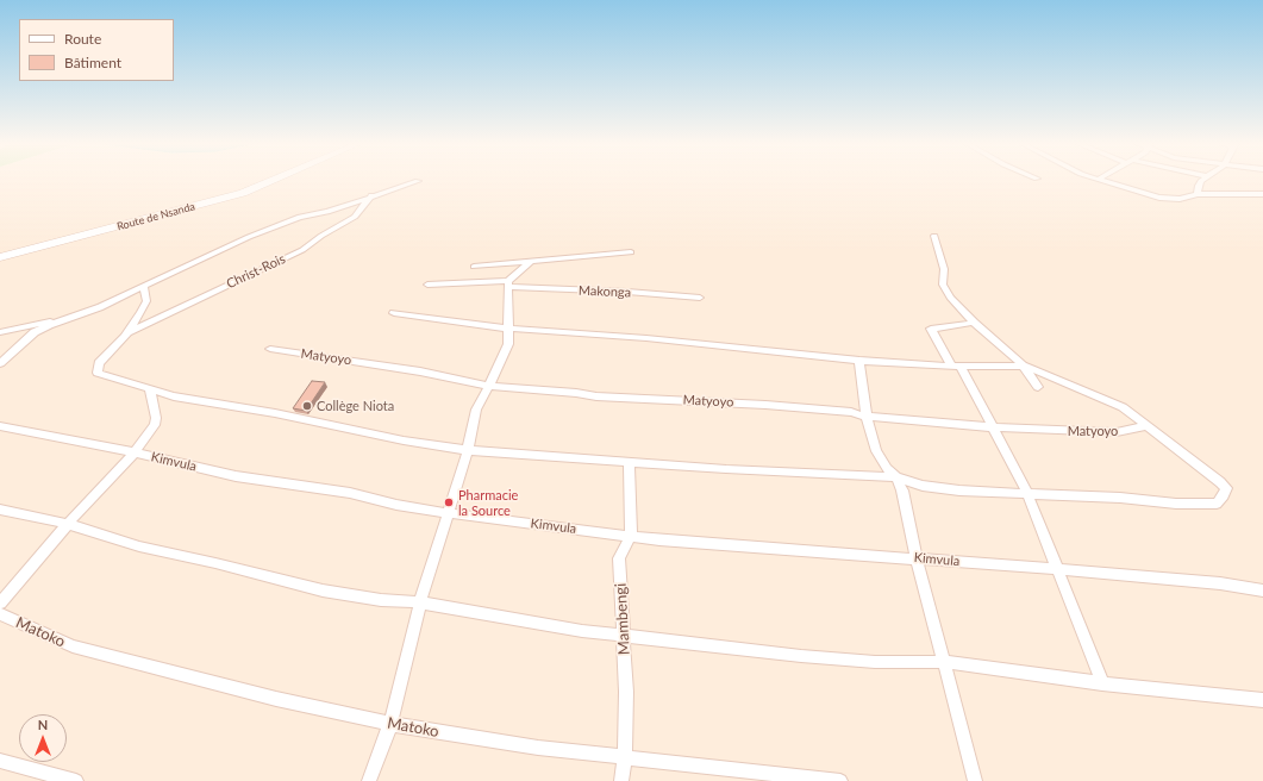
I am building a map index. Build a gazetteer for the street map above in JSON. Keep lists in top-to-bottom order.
{
  "streets": {
    "street": [
      "Route de Nsanda",
      "Christ-Rois",
      "Makonga",
      "Matyoyo",
      "Kimvula",
      "Mambengi",
      "Matoko"
    ]
  },
  "crossings": [
    ["Kimvula", "Mambengi"],
    ["Mambengi", "Matoko"]
  ],
  "places": ["Collège Niota", "Pharmacie la Source"],
  "legend": ["Route", "Bâtiment"],
  "north": "top"
}
